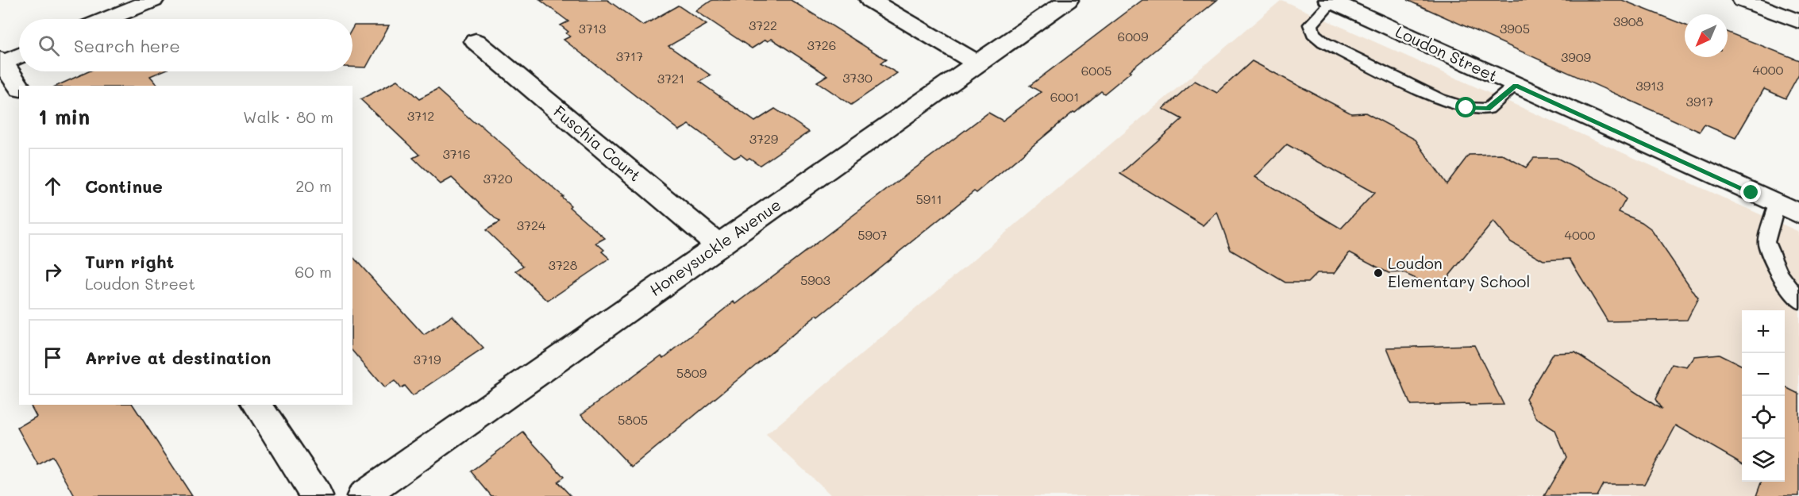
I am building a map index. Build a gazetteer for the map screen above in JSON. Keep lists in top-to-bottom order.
{
  "streets": {
    "street": ["Loudon Street", "Fuschia Court", "Honeysuckle Avenue"]
  },
  "crossings": [
    ["Fuschia Court", "Honeysuckle Avenue"]
  ],
  "places": ["Loudon Elementary School"],
  "house_numbers": [
    "3908",
    "3722",
    "3713",
    "3905",
    "6009",
    "3726",
    "3717",
    "3909",
    "4000",
    "6005",
    "3730",
    "3721",
    "3913",
    "6001",
    "3917",
    "3712",
    "3729",
    "3716",
    "3720",
    "5911",
    "3724",
    "5907",
    "4000",
    "3728",
    "5903",
    "3719",
    "5809",
    "5805"
  ],
  "north": "bottom left",
  "page": {
    "search": "Search here",
    "heading": ["1 min", "Walk · 80 m"],
    "list": [
      ["Continue", "20 m"],
      ["Turn right", "Loudon Street", "60 m"],
      "Arrive at destination"
    ],
    "map_buttons": ["+", "−"]
  }
}
